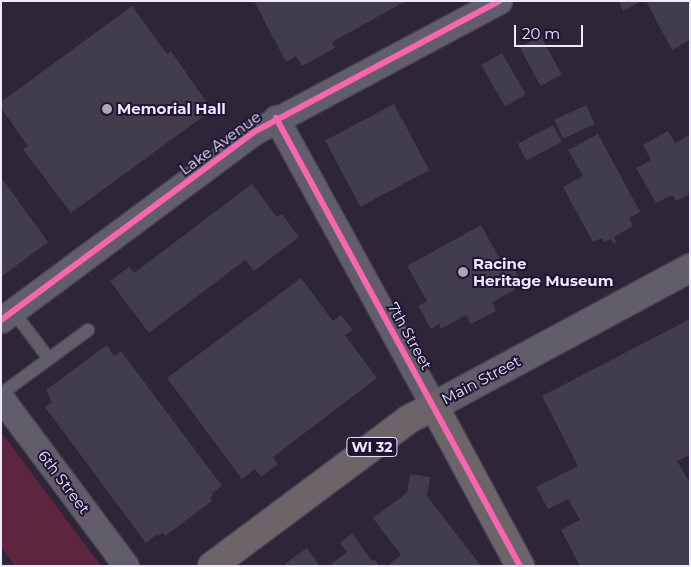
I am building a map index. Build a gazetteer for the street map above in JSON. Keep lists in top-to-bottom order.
{
  "streets": {
    "main road": ["7th Street", "Main Street", "WI 32"],
    "street": ["Lake Avenue", "6th Street"]
  },
  "crossings": [
    ["Lake Avenue", "7th Street"],
    ["7th Street", "Main Street"]
  ],
  "places": ["Memorial Hall", "Racine Heritage Museum"],
  "scale_bar": "20 m"
}
